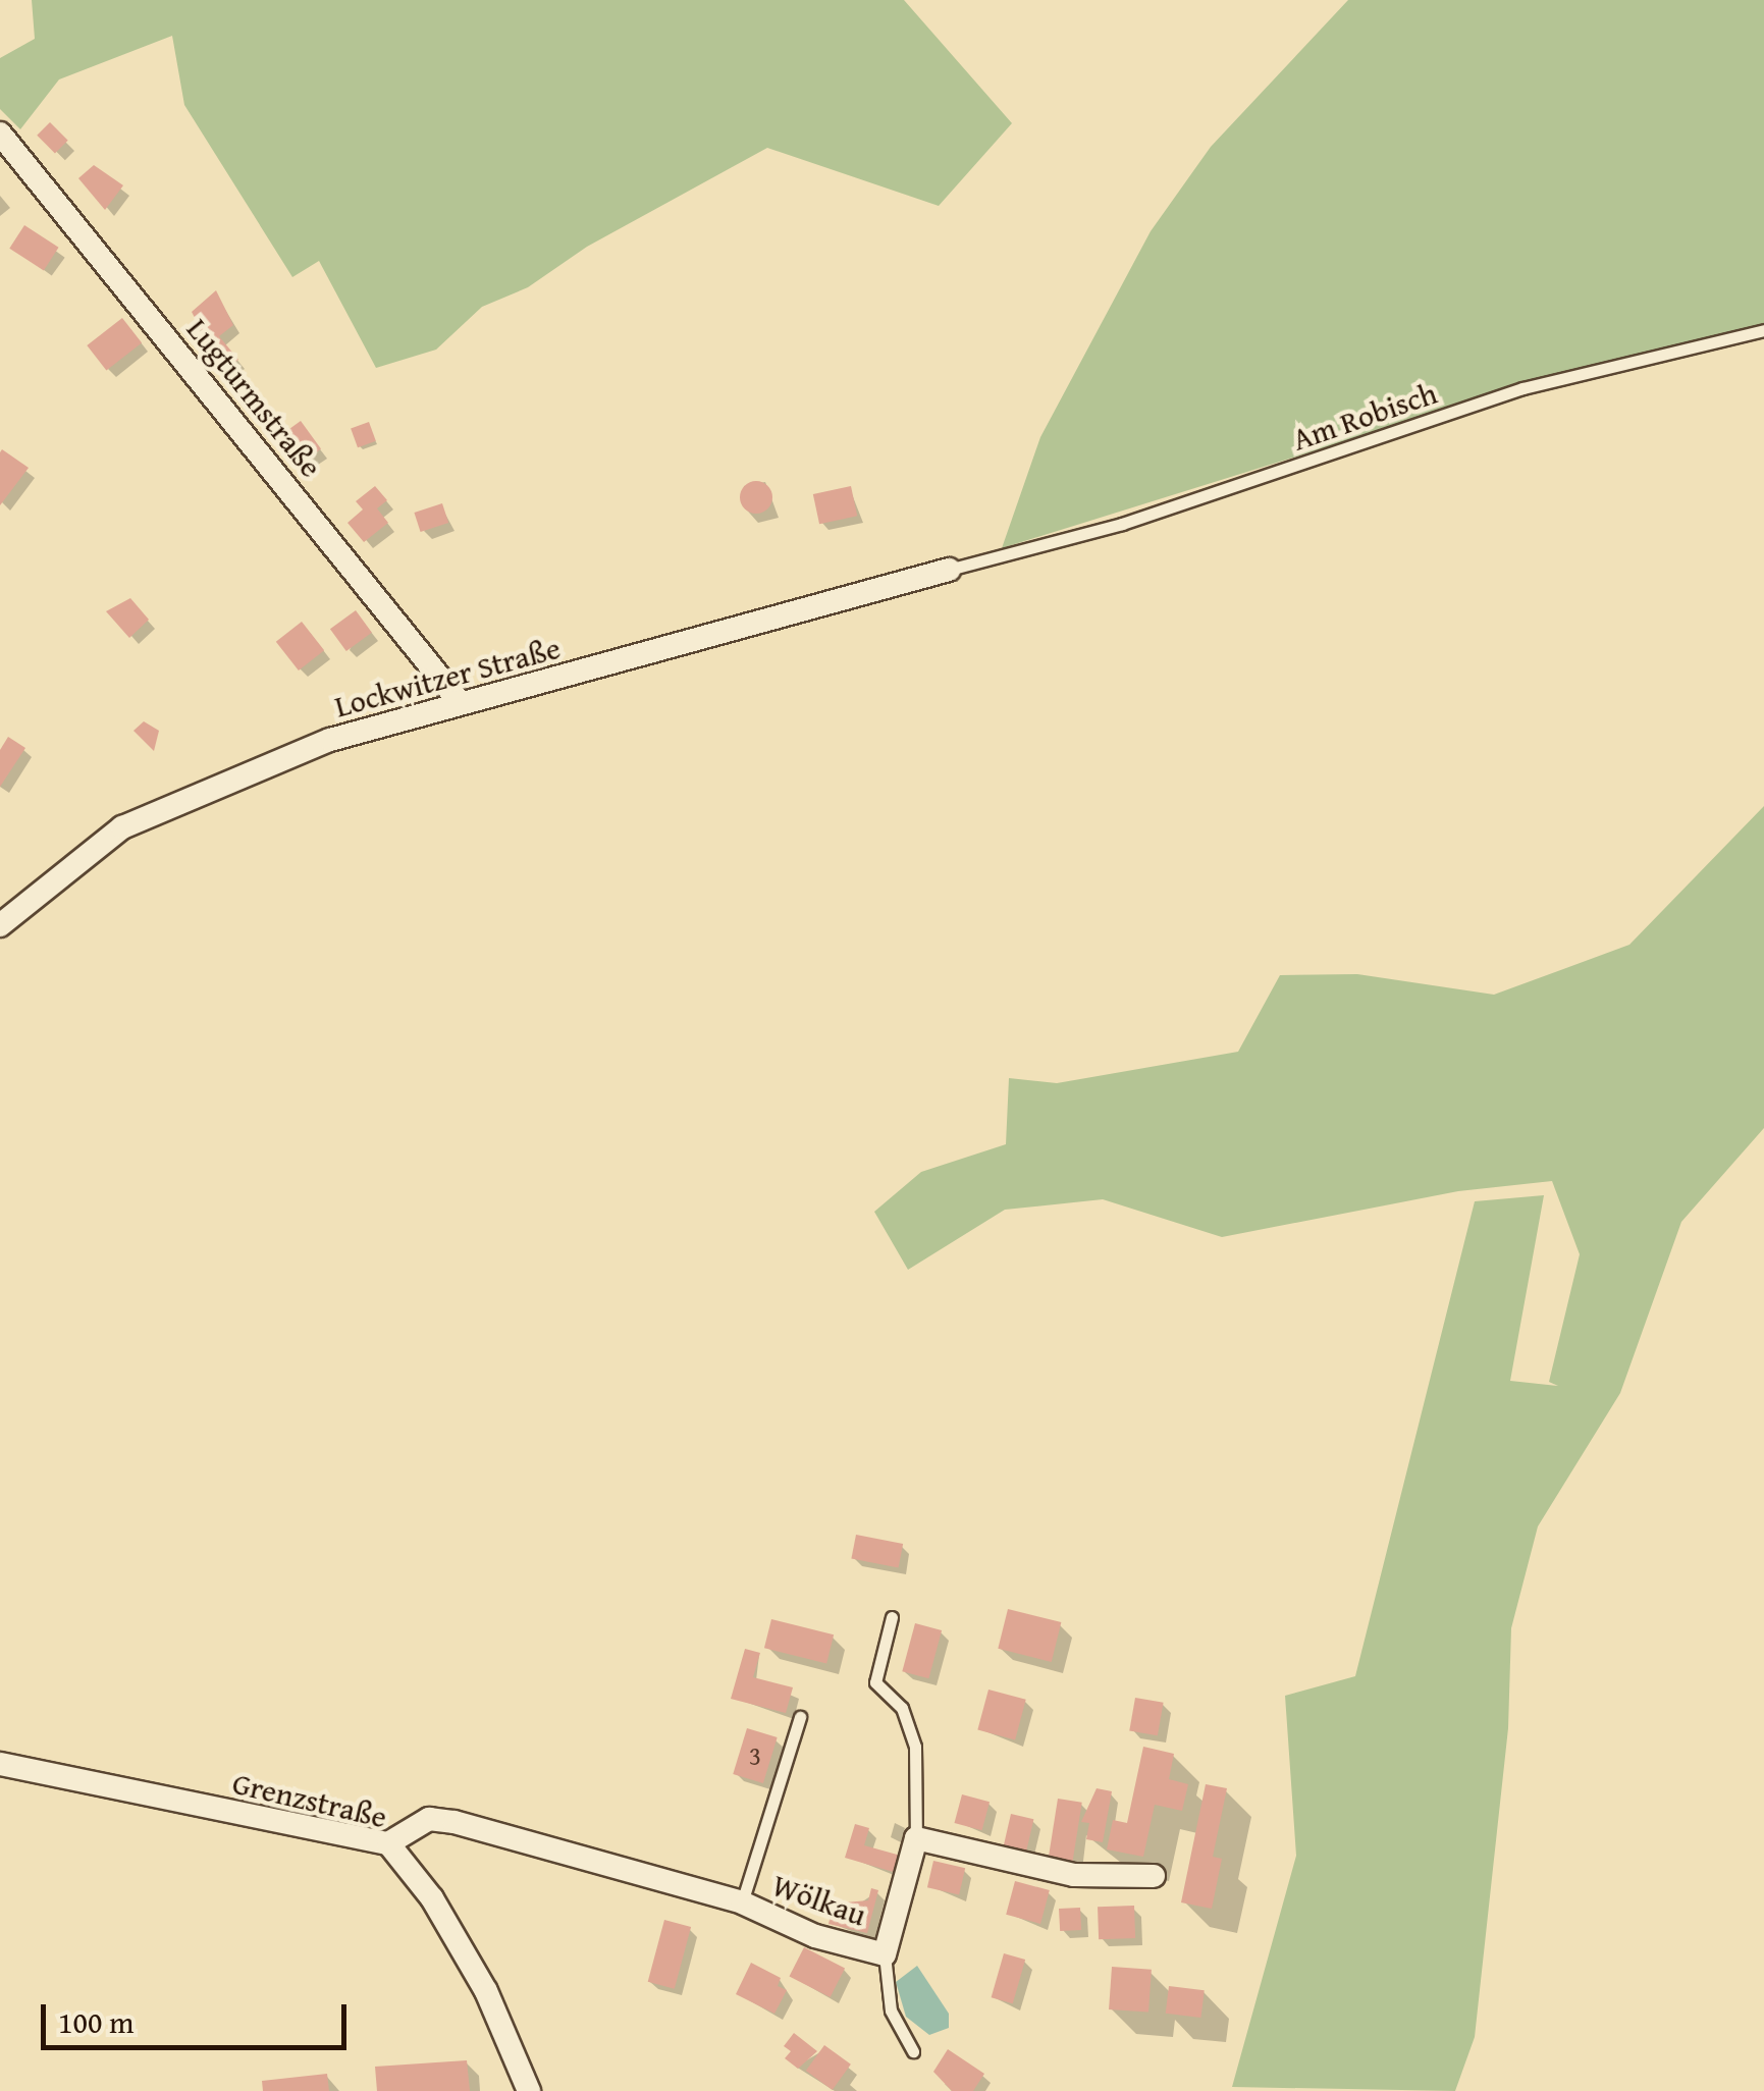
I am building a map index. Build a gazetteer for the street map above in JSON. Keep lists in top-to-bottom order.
{
  "streets": {
    "street": [
      "Lugturmstraße",
      "Lockwitzer Straße",
      "Grenzstraße",
      "Wölkau"
    ],
    "lane": ["Am Robisch"]
  },
  "crossings": [
    ["Lugturmstraße", "Lockwitzer Straße"],
    ["Am Robisch", "Lockwitzer Straße"],
    ["Grenzstraße", "Wölkau"]
  ],
  "house_numbers": ["3"],
  "scale_bar": "100 m"
}
